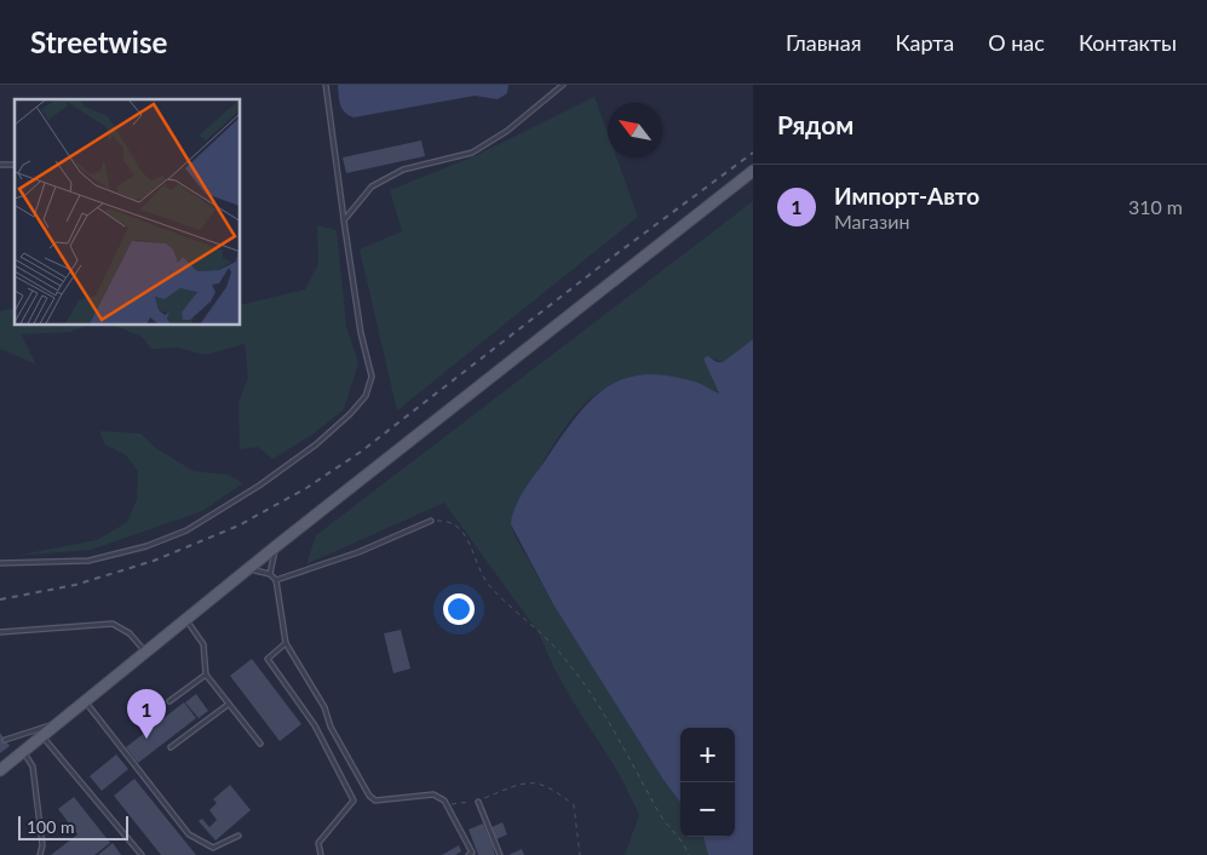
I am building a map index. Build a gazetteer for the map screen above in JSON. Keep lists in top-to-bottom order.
{
  "scale_bar": "100 m",
  "north": "top left",
  "page": {
    "header": "Streetwise",
    "nav": [
      "Главная",
      "Карта",
      "О нас",
      "Контакты"
    ],
    "heading": "Рядом",
    "list": [
      {
        "mark": "1",
        "name": "Импорт-Авто",
        "note": "Магазин",
        "value": "310 m"
      }
    ],
    "pins": "1",
    "map_buttons": ["+", "−"],
    "scale": "100 m"
  }
}
